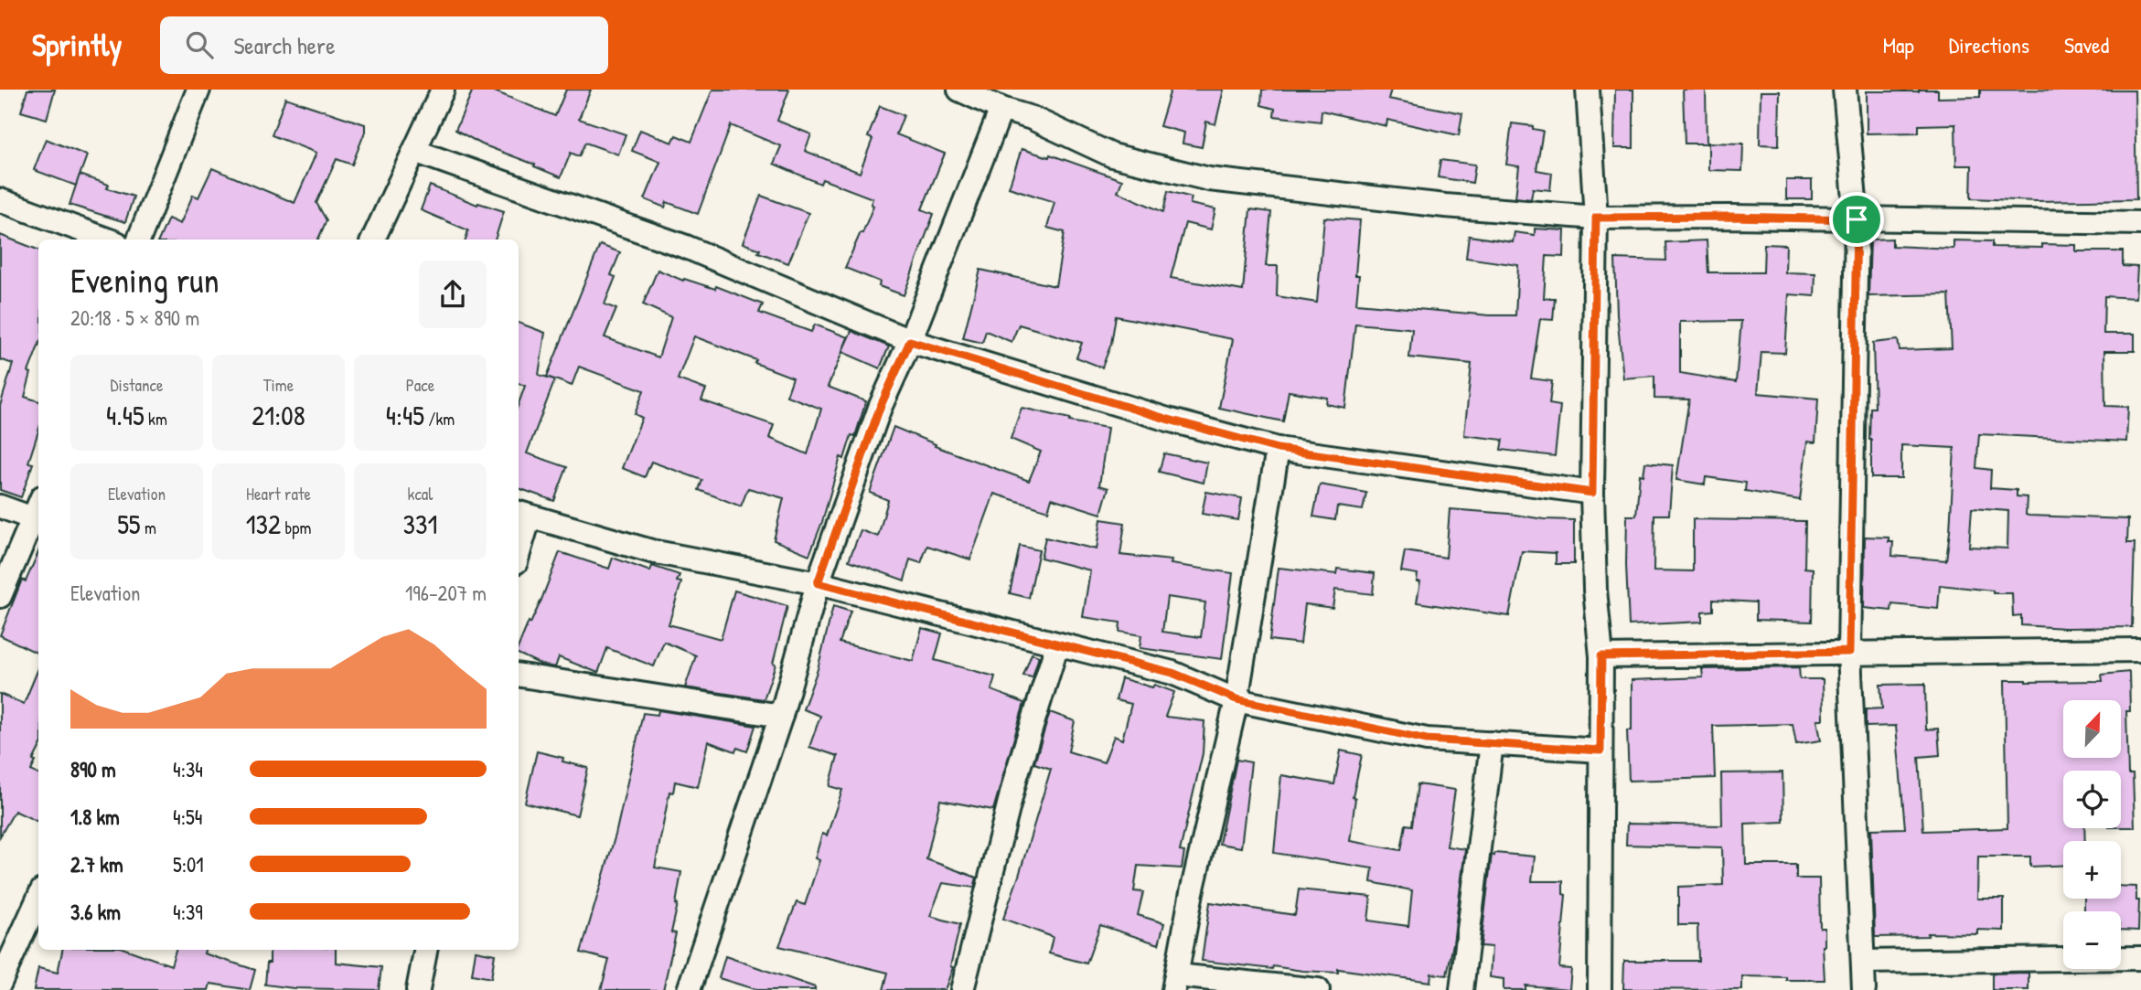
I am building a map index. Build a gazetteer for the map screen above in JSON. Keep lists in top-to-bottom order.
{
  "north": "top right",
  "page": {
    "header": "Sprintly",
    "search": "Search here",
    "nav": ["Map", "Directions", "Saved"],
    "heading": ["Evening run", "20:18 · 5 × 890 m"],
    "stats": [
      ["Distance", "4.45 km"],
      ["Time", "21:08"],
      ["Pace", "4:45 /km"],
      ["Elevation", "55 m"],
      ["Heart rate", "132 bpm"],
      ["kcal", "331"]
    ],
    "chart": ["Elevation", "196–207 m"],
    "map_buttons": ["+", "−"],
    "list": [
      {
        "name": "890 m",
        "note": "4:34"
      },
      {
        "name": "1.8 km",
        "note": "4:54"
      },
      {
        "name": "2.7 km",
        "note": "5:01"
      },
      {
        "name": "3.6 km",
        "note": "4:39"
      }
    ]
  }
}
